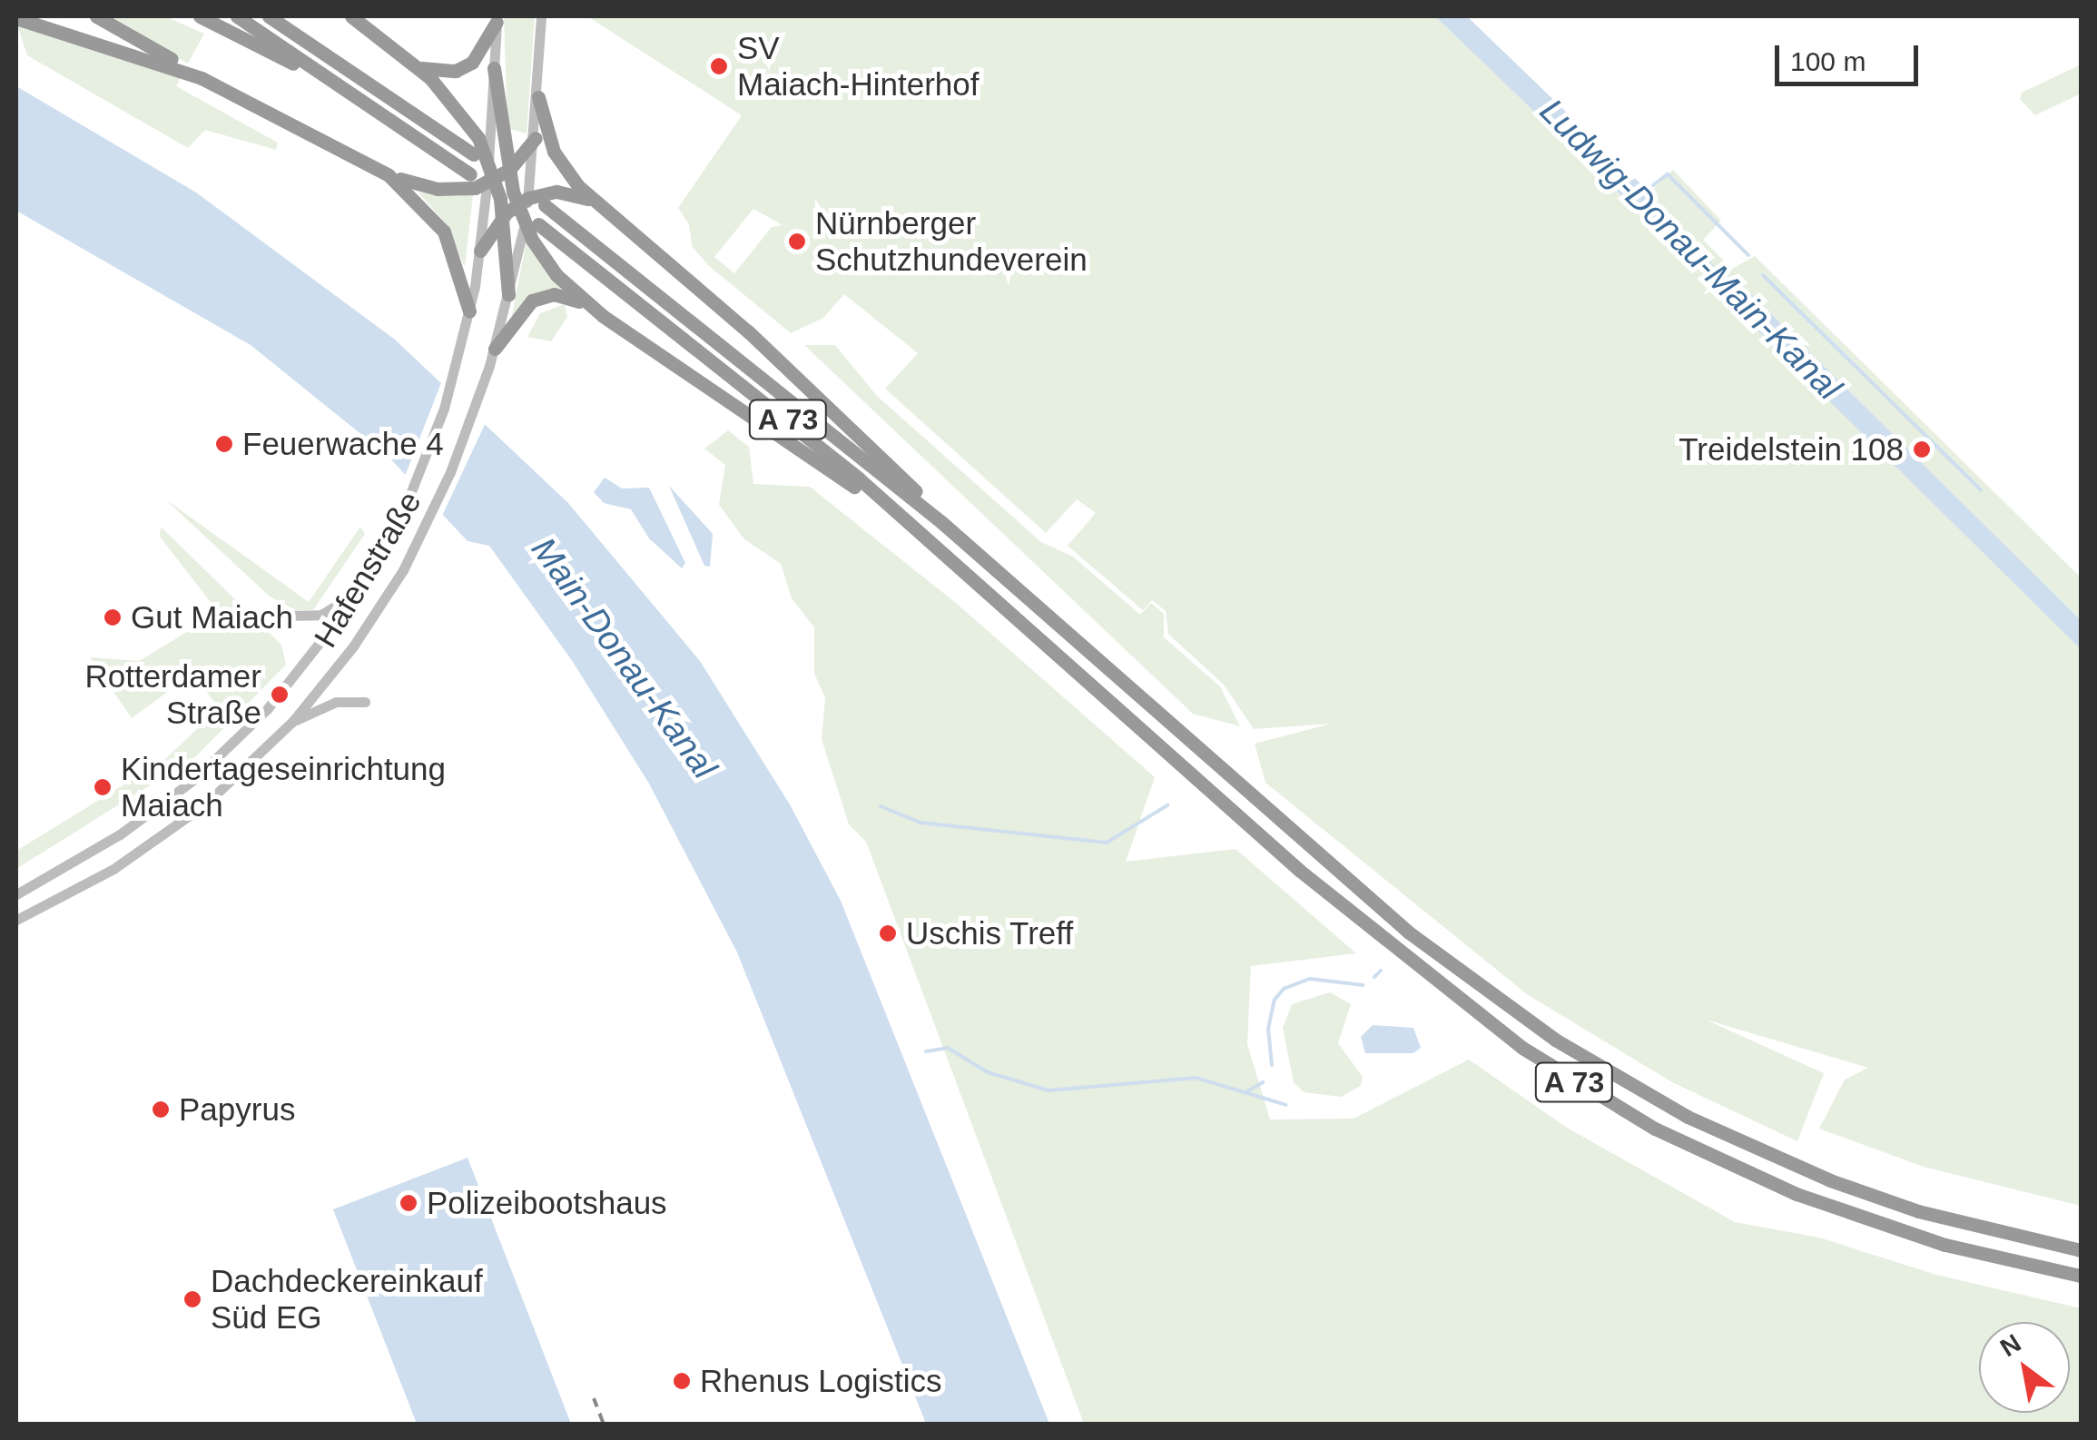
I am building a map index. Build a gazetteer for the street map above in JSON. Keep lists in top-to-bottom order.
{
  "streets": {
    "highway": ["A 73"],
    "main road": ["Hafenstraße"]
  },
  "crossings": [
    ["A 73", "Hafenstraße"]
  ],
  "water": ["Ludwig-Donau-Main-Kanal", "Main-Donau-Kanal"],
  "places": [
    "SV Maiach-Hinterhof",
    "Nürnberger Schutzhundeverein",
    "Feuerwache 4",
    "Treidelstein 108",
    "Gut Maiach",
    "Rotterdamer Straße",
    "Kindertageseinrichtung Maiach",
    "Uschis Treff",
    "Papyrus",
    "Polizeibootshaus",
    "Dachdeckereinkauf Süd EG",
    "Rhenus Logistics"
  ],
  "scale_bar": "100 m",
  "north": "top left"
}
